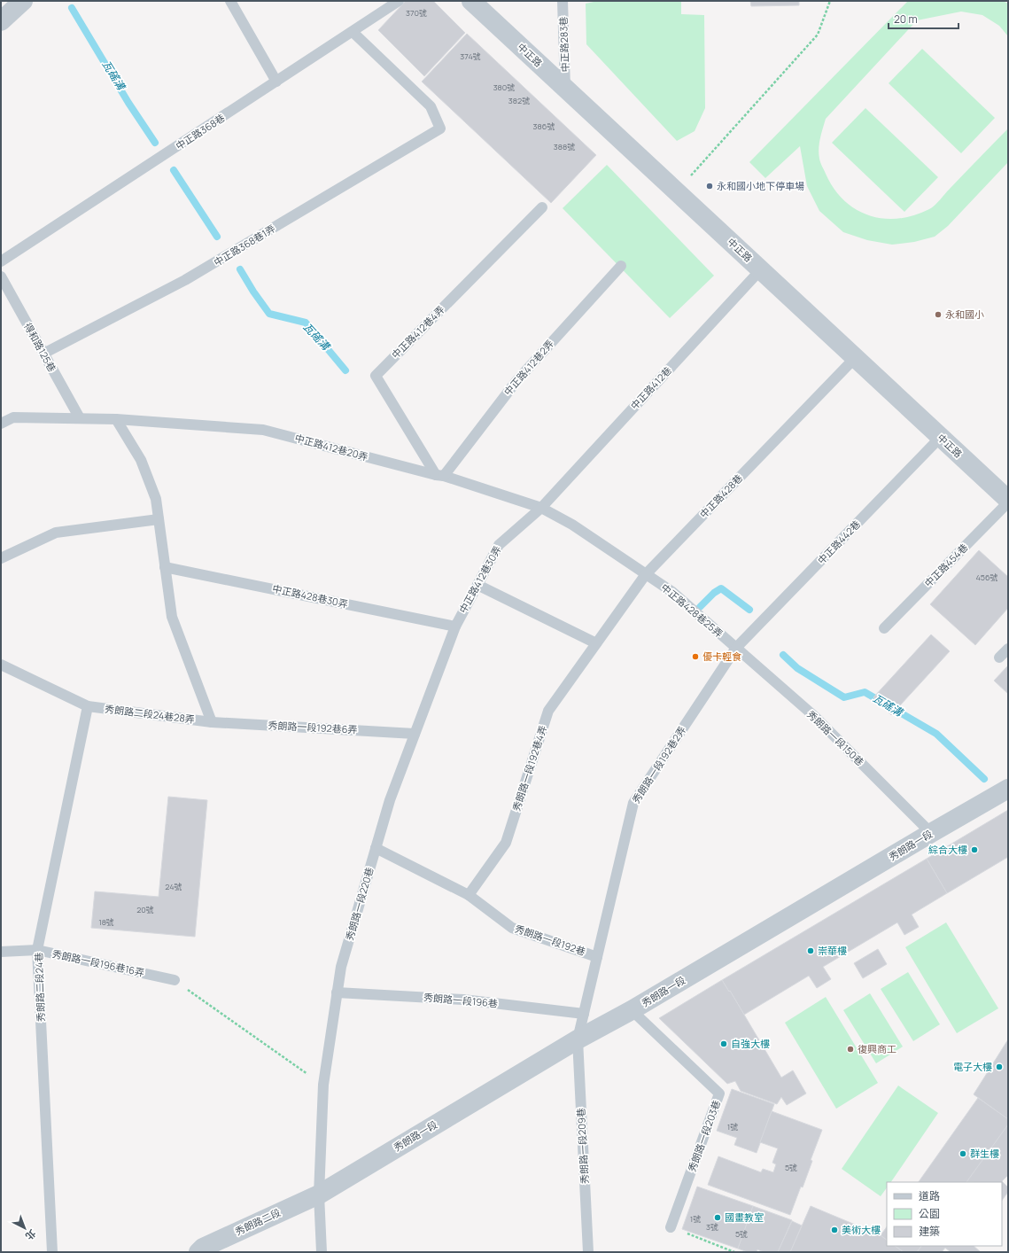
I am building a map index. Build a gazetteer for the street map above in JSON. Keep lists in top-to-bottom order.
{
  "streets": {
    "street": ["中正路", "秀朗路一段", "秀朗路二段"],
    "lane": [
      "中正路283巷",
      "中正路368巷",
      "中正路368巷1弄",
      "中正路412巷4弄",
      "得和路125巷",
      "中正路412巷2弄",
      "中正路412巷",
      "中正路412巷20弄",
      "中正路428巷",
      "中正路442巷",
      "中正路454巷",
      "中正路412巷30弄",
      "中正路428巷30弄",
      "中正路428巷25弄",
      "秀朗路二段24巷28弄",
      "秀朗路一段192巷6弄",
      "秀朗路一段150巷",
      "秀朗路一段192巷2弄",
      "秀朗路一段192巷4弄",
      "秀朗路一段220巷",
      "秀朗路一段192巷",
      "秀朗路一段196巷16弄",
      "秀朗路二段24巷",
      "秀朗路一段196巷",
      "秀朗路一段203巷",
      "秀朗路一段209巷"
    ]
  },
  "crossings": [
    ["中正路283巷", "中正路"],
    ["中正路", "中正路412巷"],
    ["中正路", "中正路428巷"],
    ["中正路", "中正路442巷"],
    ["中正路368巷", "中正路368巷1弄"],
    ["中正路368巷1弄", "得和路125巷"],
    ["中正路412巷4弄", "中正路412巷2弄"],
    ["中正路412巷4弄", "中正路412巷20弄"],
    ["中正路412巷2弄", "中正路412巷20弄"],
    ["中正路412巷", "中正路412巷20弄"],
    ["中正路412巷", "中正路412巷30弄"],
    ["中正路412巷", "中正路428巷25弄"],
    ["中正路412巷20弄", "中正路412巷30弄"],
    ["中正路412巷20弄", "中正路428巷25弄"],
    ["中正路428巷", "中正路428巷25弄"],
    ["中正路428巷", "秀朗路一段192巷4弄"],
    ["中正路442巷", "中正路428巷25弄"],
    ["中正路442巷", "秀朗路一段150巷"],
    ["中正路442巷", "秀朗路一段192巷2弄"],
    ["中正路412巷30弄", "中正路428巷30弄"],
    ["中正路412巷30弄", "中正路428巷25弄"],
    ["中正路412巷30弄", "秀朗路一段220巷"],
    ["中正路428巷30弄", "秀朗路一段220巷"],
    ["中正路428巷25弄", "秀朗路一段150巷"],
    ["中正路428巷25弄", "秀朗路一段192巷2弄"],
    ["秀朗路二段24巷28弄", "秀朗路一段192巷6弄"],
    ["秀朗路二段24巷28弄", "秀朗路二段24巷"],
    ["秀朗路一段192巷6弄", "秀朗路一段220巷"],
    ["秀朗路一段150巷", "秀朗路一段192巷2弄"],
    ["秀朗路一段150巷", "秀朗路一段"],
    ["秀朗路一段192巷2弄", "秀朗路一段192巷"],
    ["秀朗路一段192巷4弄", "秀朗路一段192巷"],
    ["秀朗路一段", "秀朗路一段220巷"],
    ["秀朗路一段", "秀朗路一段192巷"],
    ["秀朗路一段", "秀朗路一段203巷"],
    ["秀朗路一段", "秀朗路一段209巷"],
    ["秀朗路一段", "秀朗路二段"],
    ["秀朗路一段220巷", "秀朗路一段192巷"],
    ["秀朗路一段220巷", "秀朗路一段196巷"],
    ["秀朗路一段220巷", "秀朗路二段"],
    ["秀朗路一段192巷", "秀朗路一段196巷"],
    ["秀朗路一段192巷", "秀朗路一段209巷"],
    ["秀朗路一段196巷16弄", "秀朗路二段24巷"]
  ],
  "water": ["瓦磘溝"],
  "places": [
    "永和國小地下停車場",
    "永和國小",
    "優卡輕食",
    "綜合大樓",
    "崇華樓",
    "自強大樓",
    "復興商工",
    "電子大樓",
    "群生樓",
    "國畫教室",
    "美術大樓"
  ],
  "house_numbers": [
    "370號",
    "374號",
    "380號",
    "382號",
    "386號",
    "388號",
    "456號",
    "24號",
    "20號",
    "18號",
    "1號",
    "5號",
    "1號",
    "3號",
    "5號"
  ],
  "legend": ["道路", "公園", "建築"],
  "scale_bar": "20 m",
  "north": "bottom right"
}
